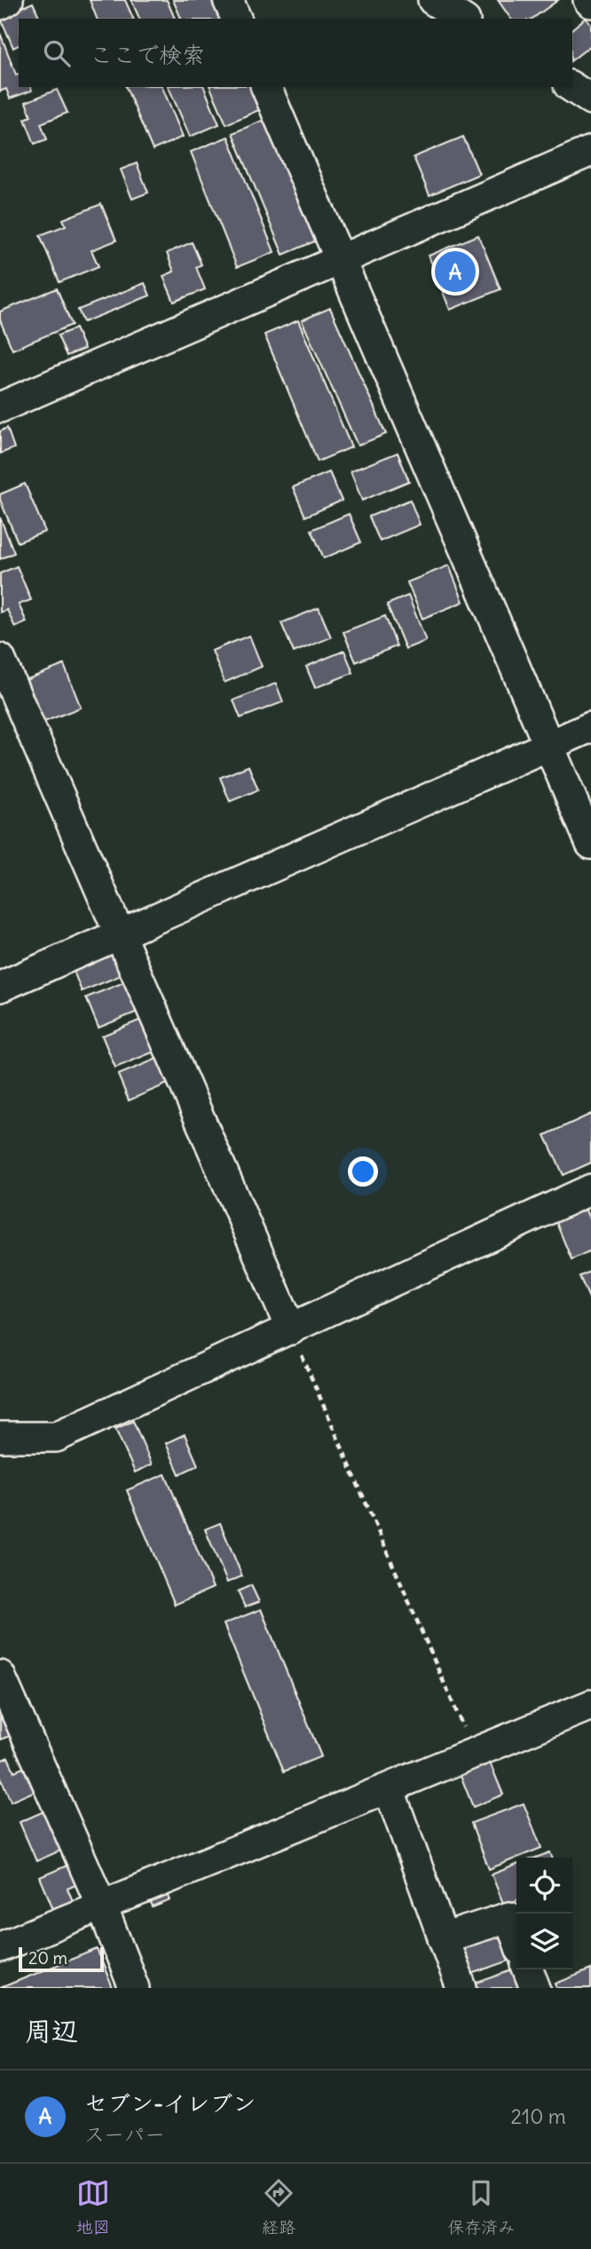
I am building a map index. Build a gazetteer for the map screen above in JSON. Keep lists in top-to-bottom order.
{
  "scale_bar": "20 m",
  "page": {
    "search": "ここで検索",
    "pins": "A",
    "scale": "20 m",
    "heading": "周辺",
    "list": [
      {
        "mark": "A",
        "name": "セブン-イレブン",
        "note": "スーパー",
        "value": "210 m"
      }
    ],
    "nav": ["地図", "経路", "保存済み"]
  }
}
